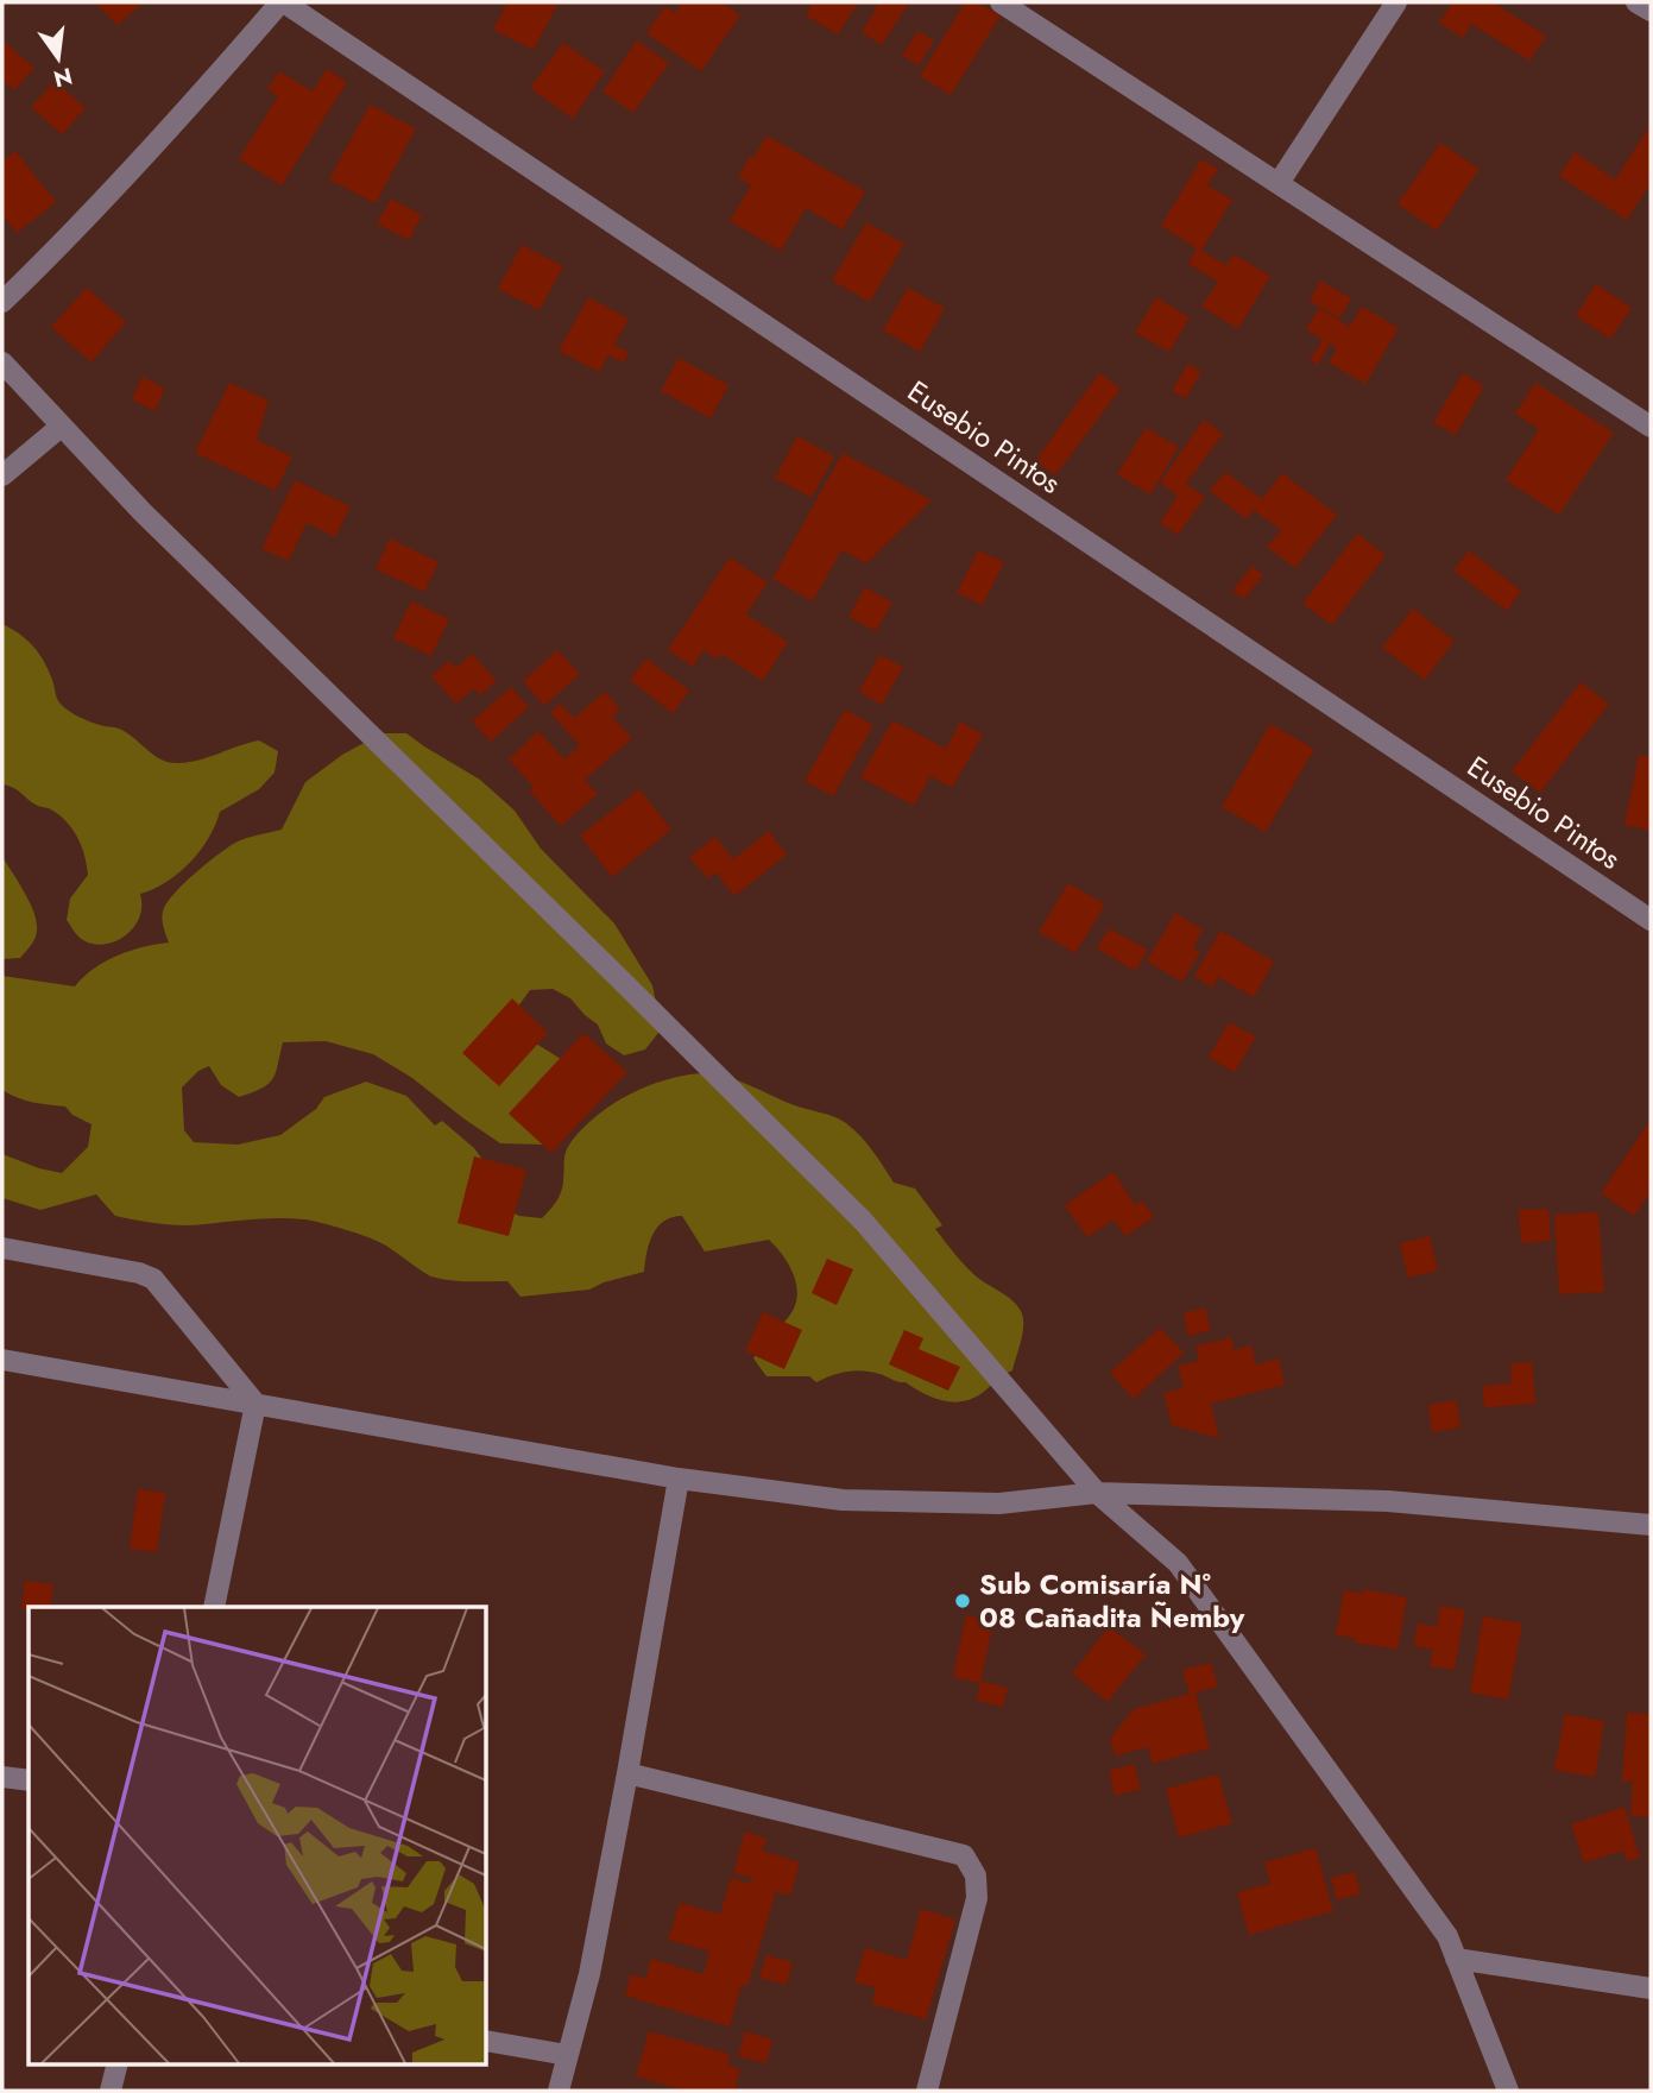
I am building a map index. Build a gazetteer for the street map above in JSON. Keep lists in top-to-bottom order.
{
  "streets": {
    "street": ["Eusebio Pintos"]
  },
  "places": ["Sub Comisaría N° 08 Cañadita Ñemby"],
  "north": "bottom"
}
